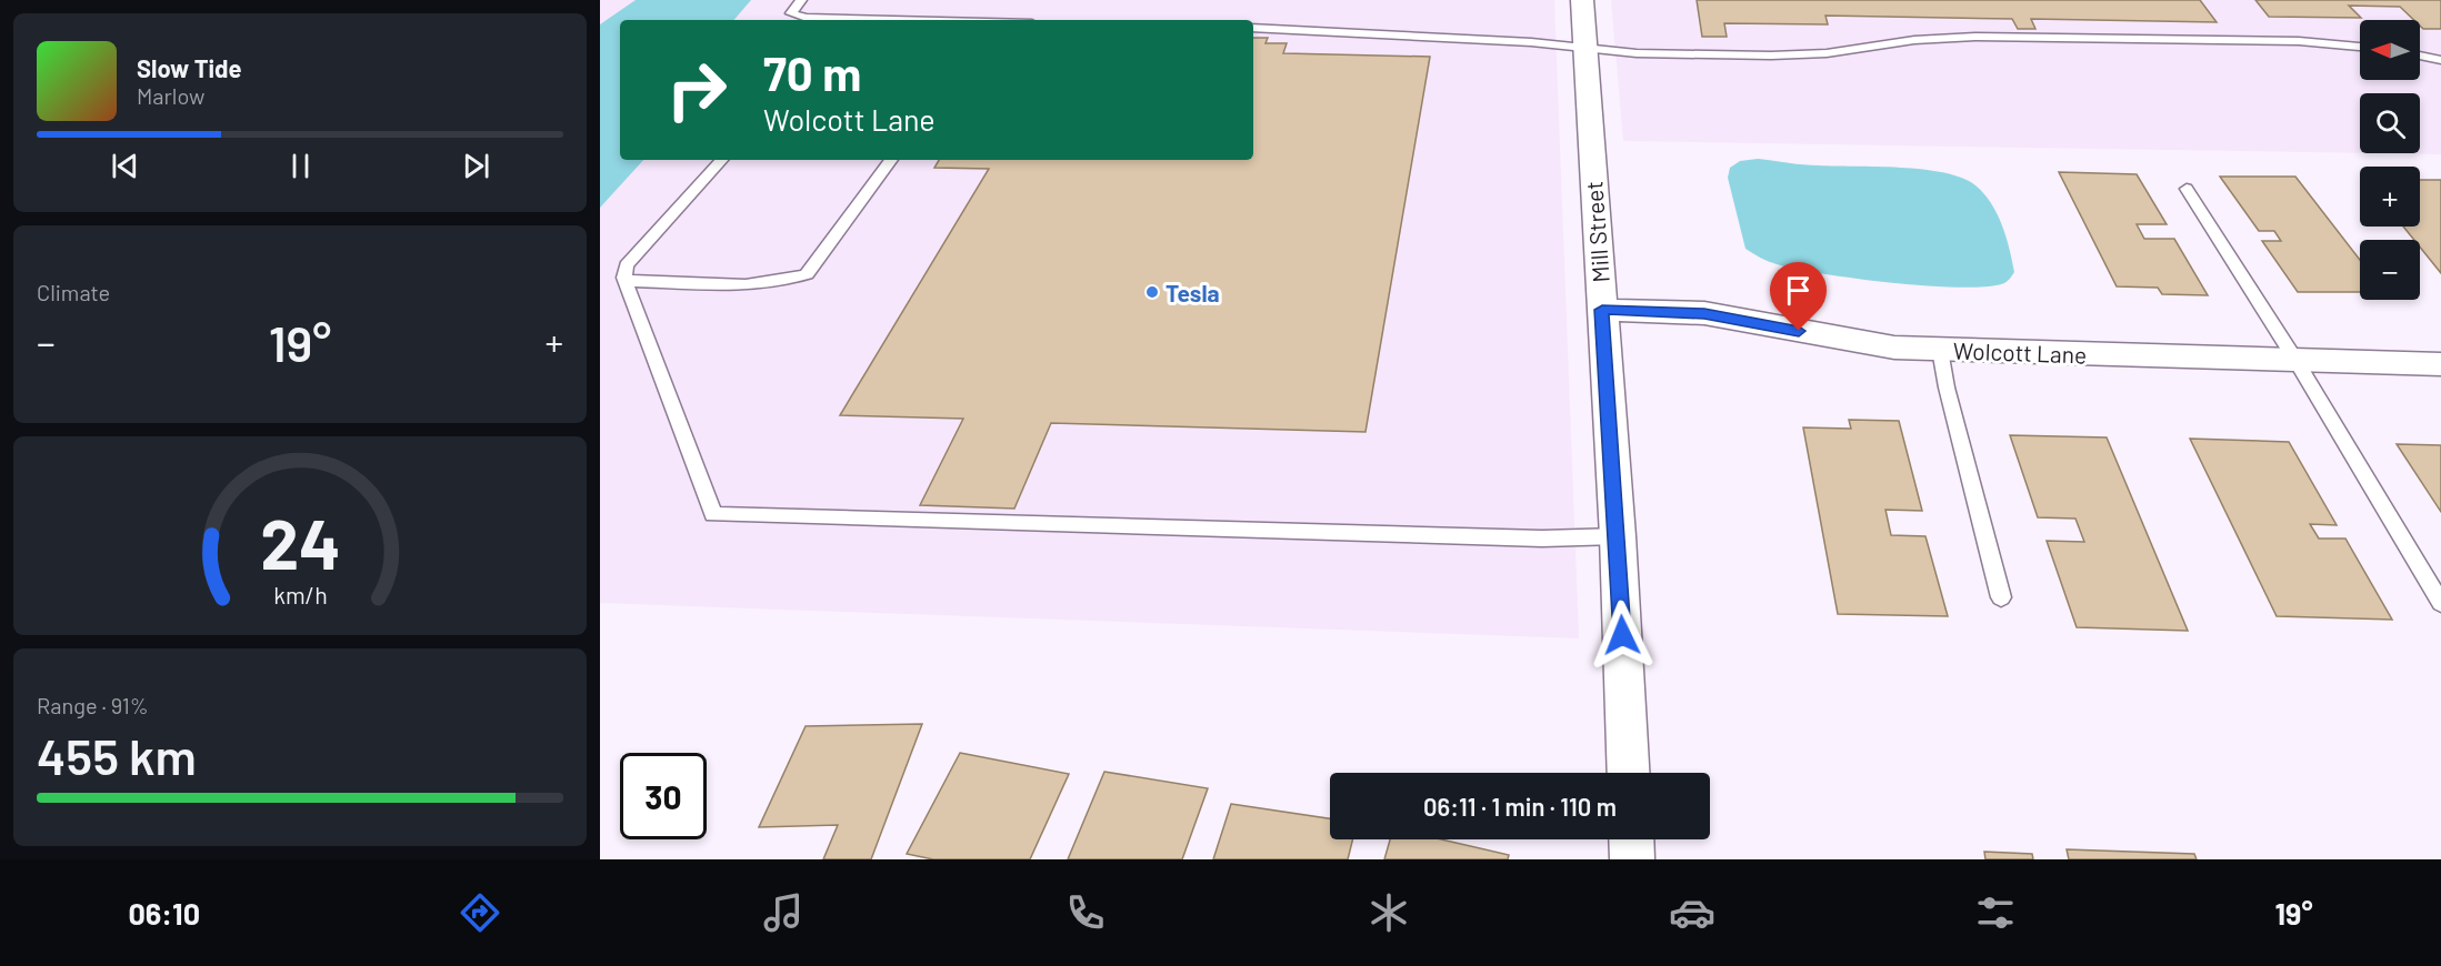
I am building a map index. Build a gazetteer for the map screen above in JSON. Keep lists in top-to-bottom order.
{
  "streets": {
    "street": ["Mill Street", "Wolcott Lane"]
  },
  "crossings": [
    ["Mill Street", "Wolcott Lane"]
  ],
  "places": ["Tesla"],
  "north": "left",
  "page": {
    "map_buttons": ["+", "−"],
    "turn": ["70 m", "Wolcott Lane"],
    "song": ["Slow Tide", "Marlow"],
    "tile": [
      "Climate",
      ["Range · 91%", "455 km"]
    ],
    "heat": ["−", "19°", "+"],
    "limit": "30",
    "trip": "06:11 · 1 min · 110 m",
    "tabs": ["06:10", "19°"],
    "gauge": ["24", "km/h"]
  }
}
